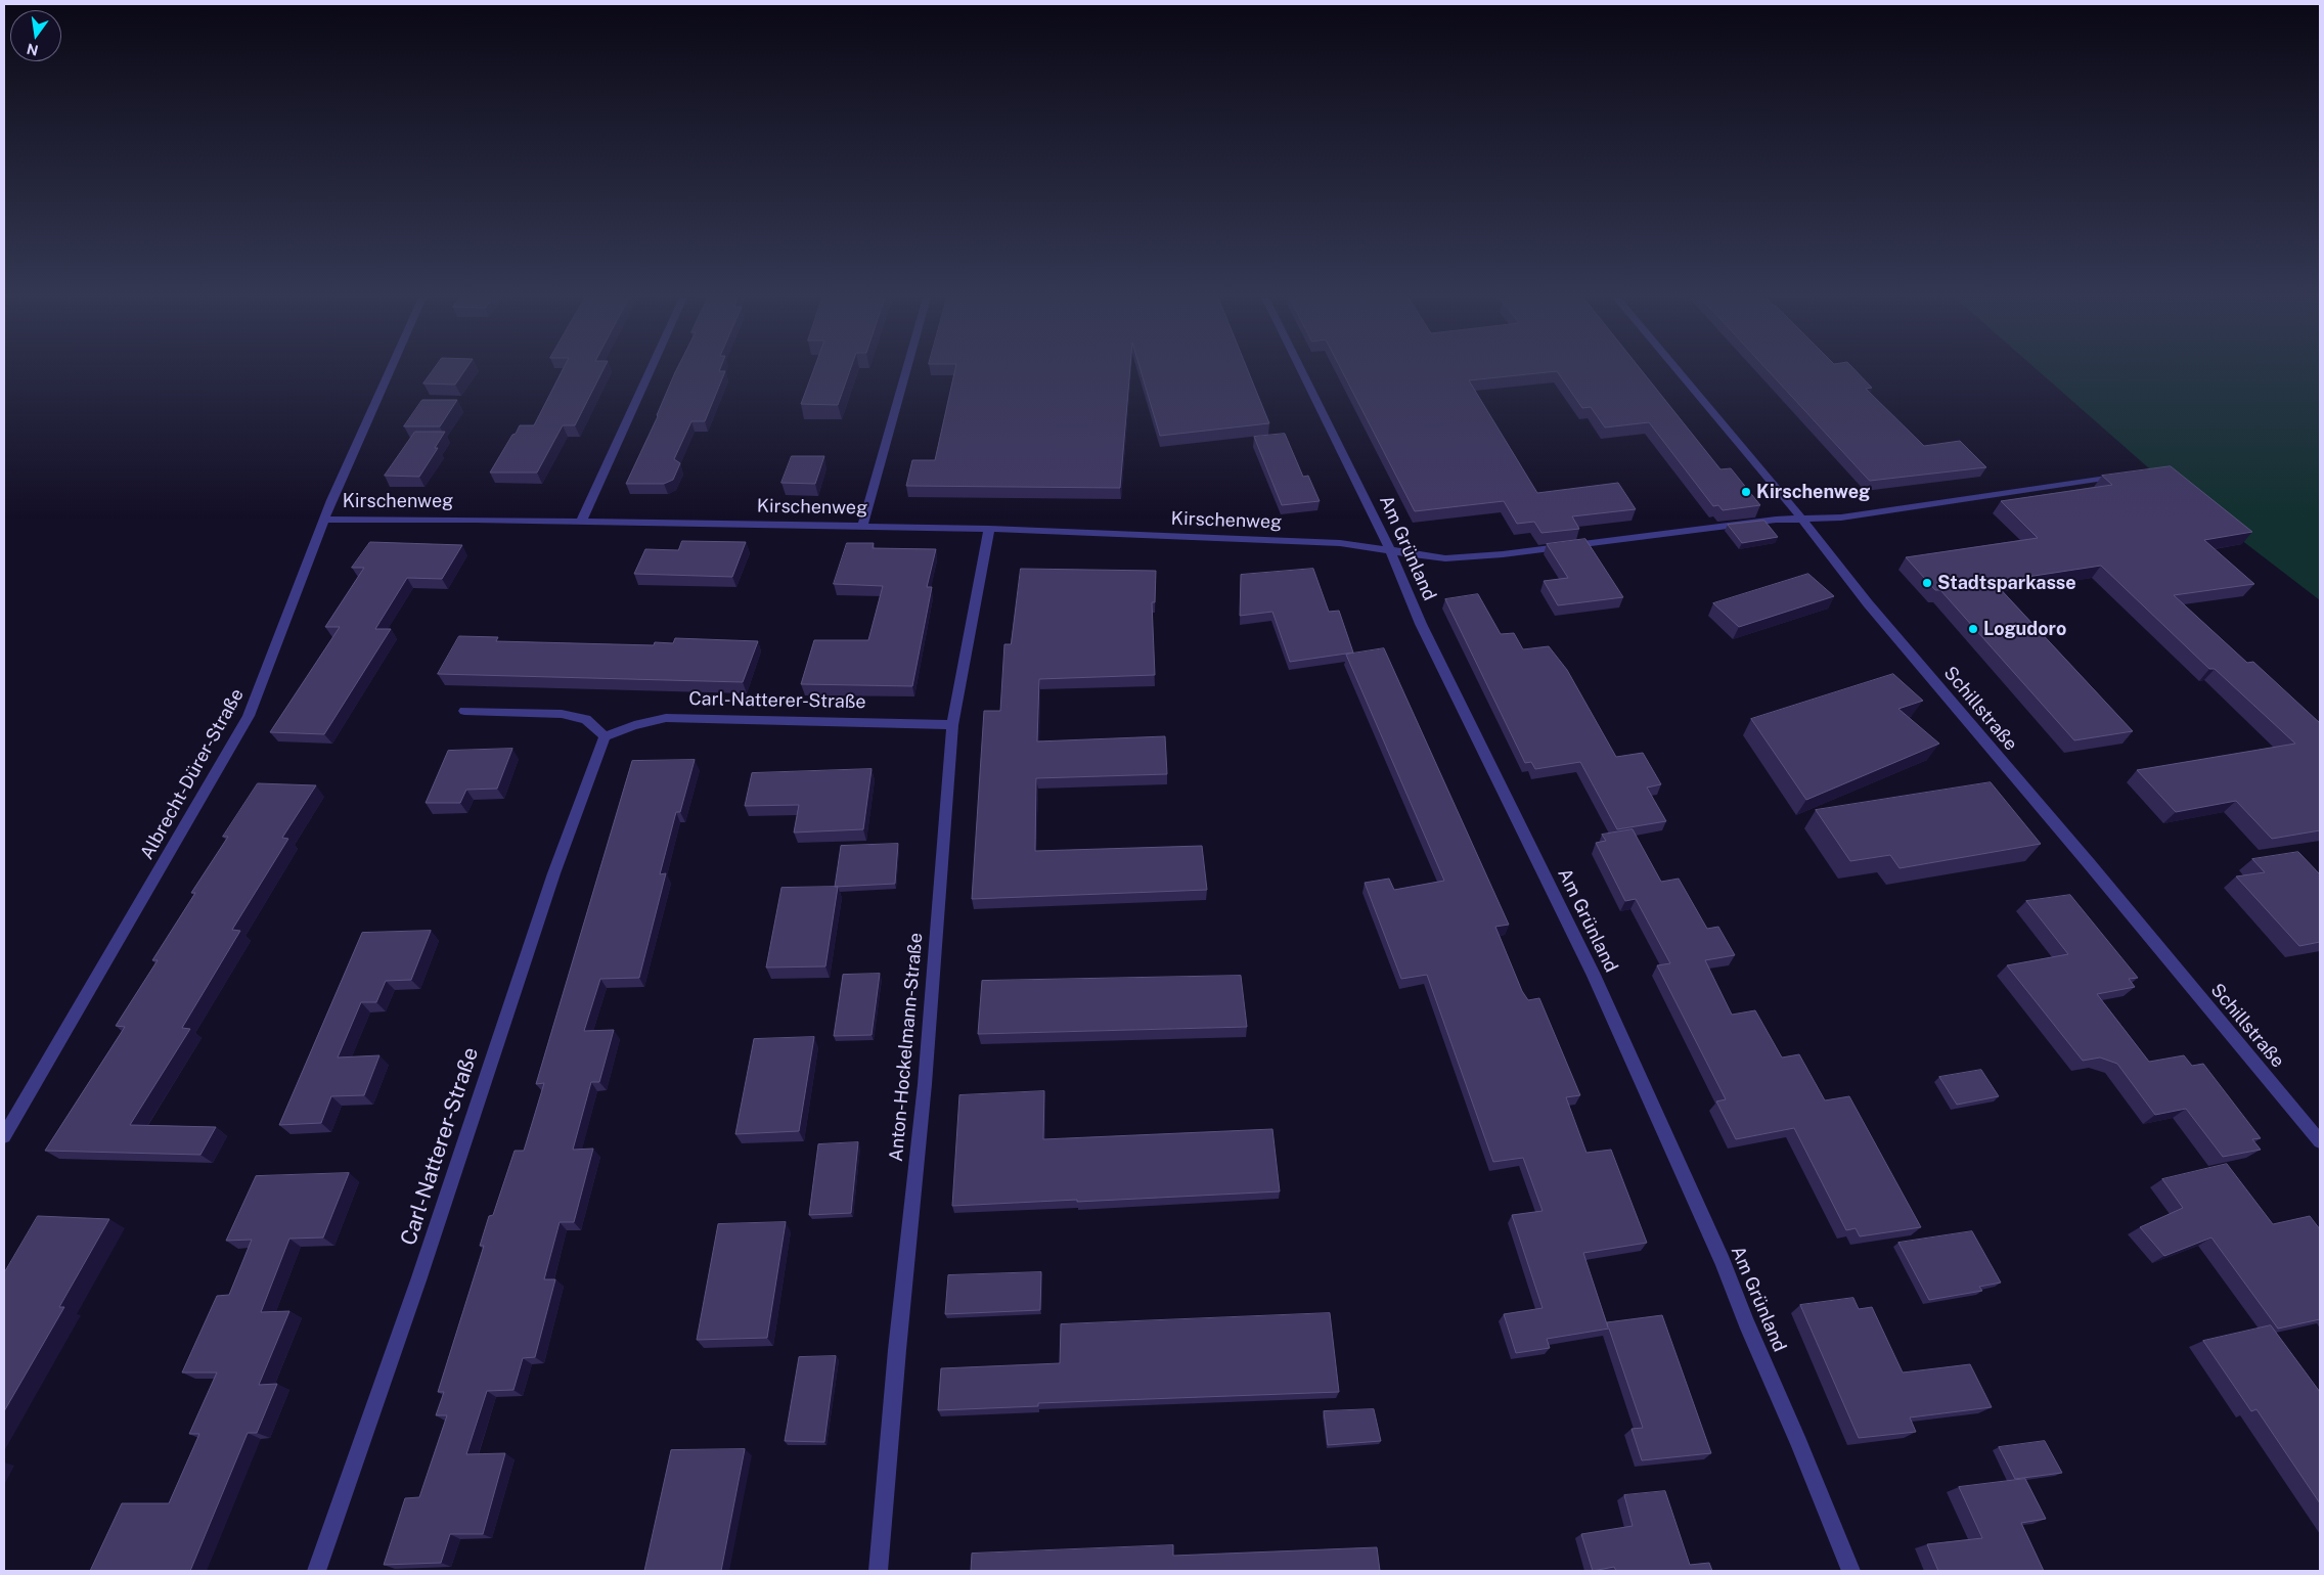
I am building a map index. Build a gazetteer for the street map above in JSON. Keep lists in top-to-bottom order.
{
  "streets": {
    "street": [
      "Kirschenweg",
      "Am Grünland",
      "Carl-Natterer-Straße",
      "Schillstraße",
      "Albrecht-Dürer-Straße",
      "Anton-Hockelmann-Straße"
    ]
  },
  "crossings": [
    ["Kirschenweg", "Am Grünland"],
    ["Kirschenweg", "Schillstraße"],
    ["Kirschenweg", "Albrecht-Dürer-Straße"],
    ["Kirschenweg", "Anton-Hockelmann-Straße"],
    ["Carl-Natterer-Straße", "Anton-Hockelmann-Straße"]
  ],
  "places": ["Kirschenweg", "Stadtsparkasse", "Logudoro"],
  "north": "bottom"
}
